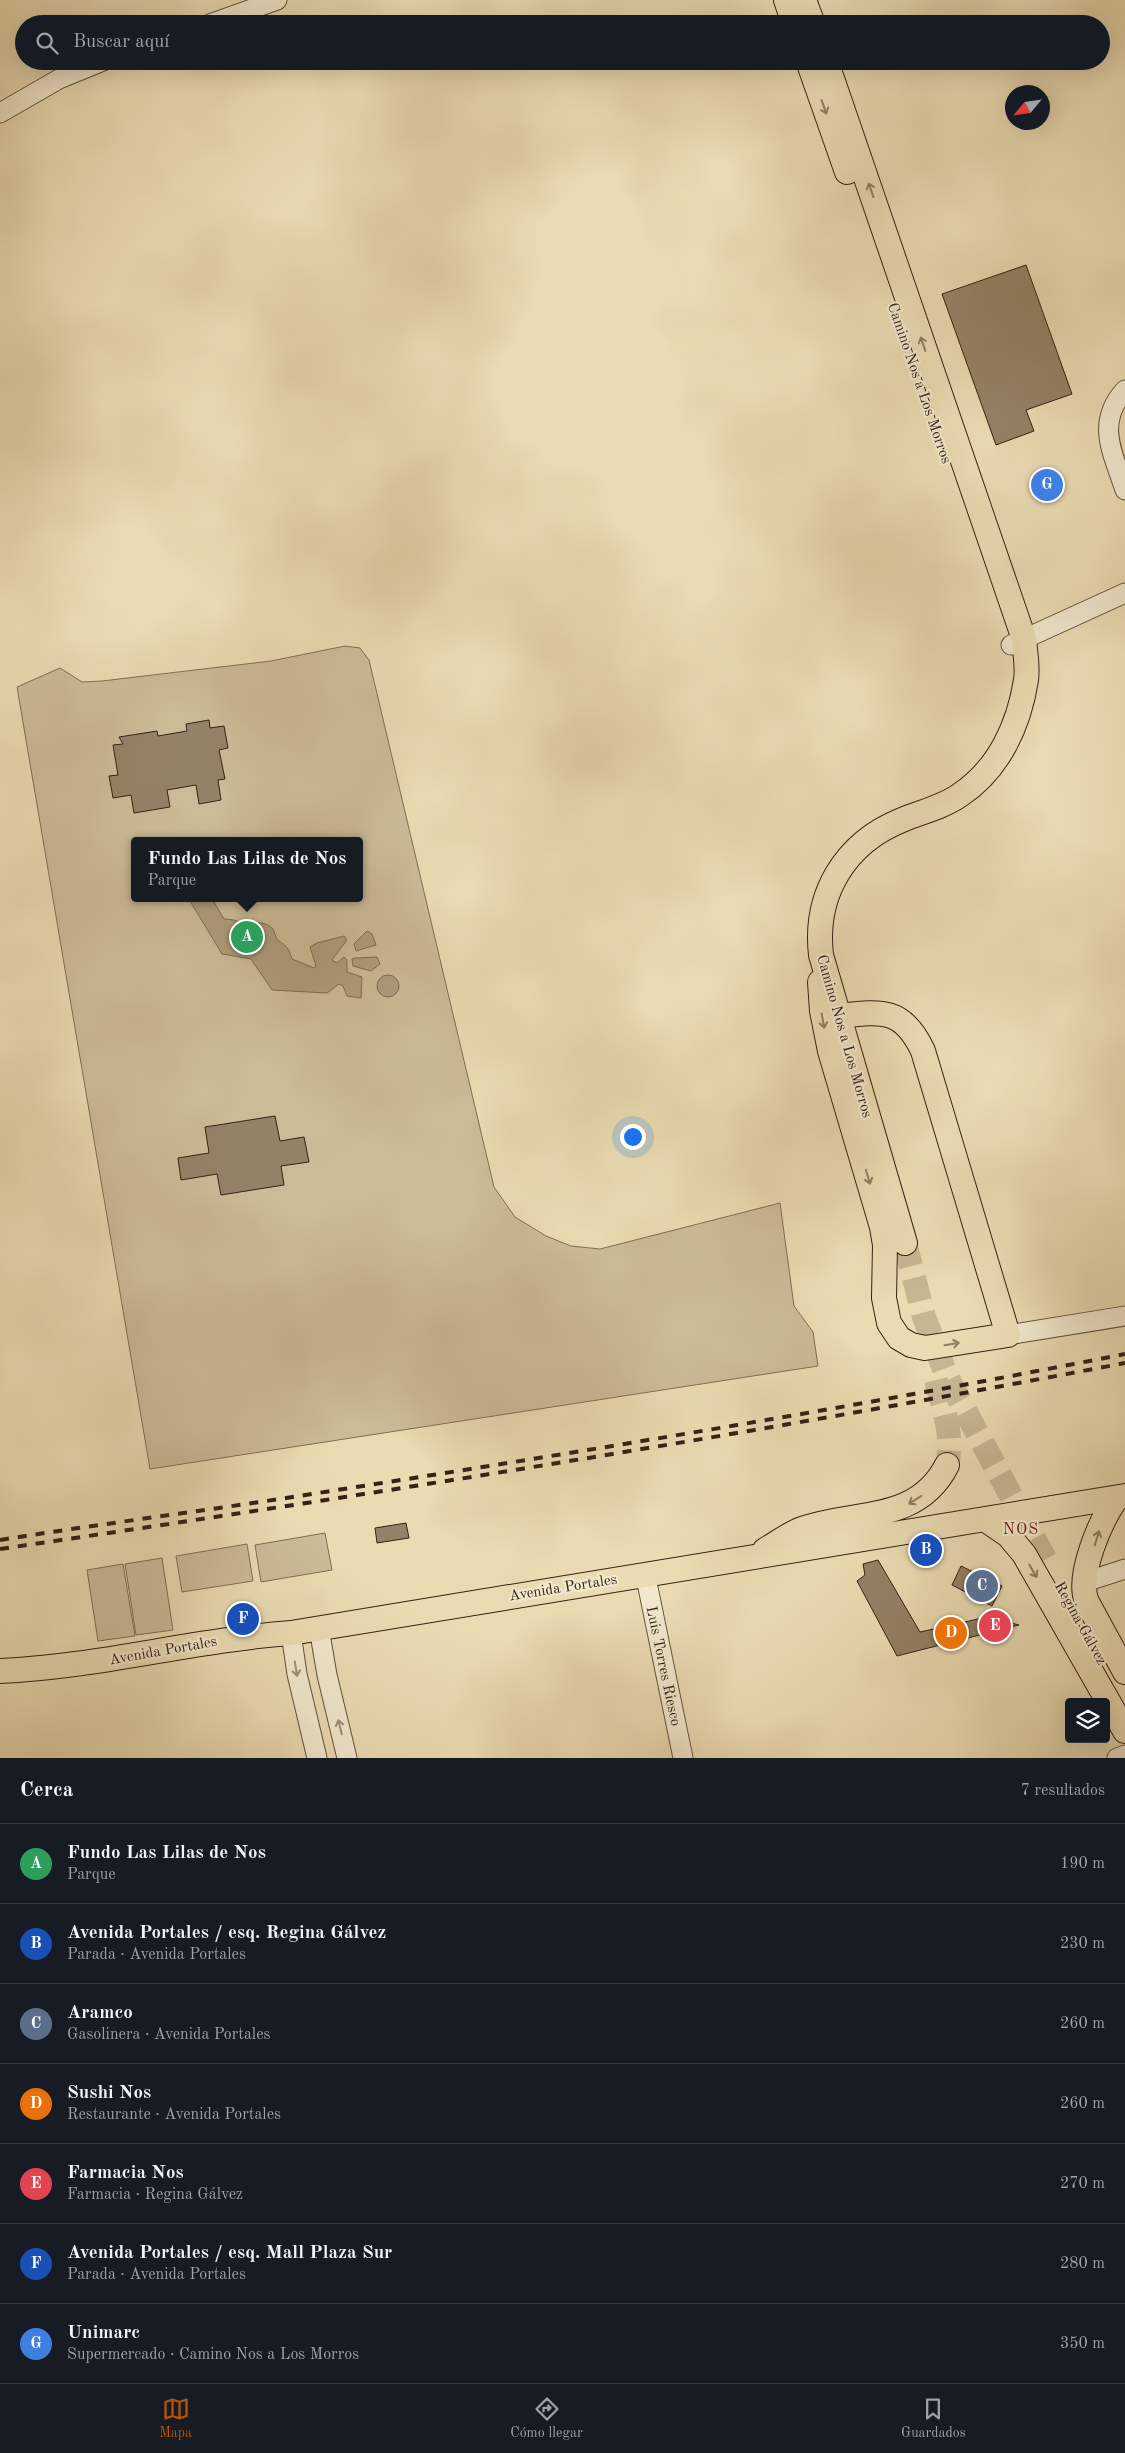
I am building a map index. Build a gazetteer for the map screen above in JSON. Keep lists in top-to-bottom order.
{
  "streets": {
    "main road": ["Camino Nos a Los Morros", "Avenida Portales", "Regina Gálvez"],
    "street": ["Luis Torres Riesco"]
  },
  "crossings": [
    ["Avenida Portales", "Luis Torres Riesco"]
  ],
  "districts": ["NOS"],
  "north": "bottom left",
  "page": {
    "search": "Buscar aquí",
    "pins": [
      "G",
      "A",
      "B",
      "C",
      "F",
      "E",
      "D"
    ],
    "popup": ["Fundo Las Lilas de Nos", "Parque"],
    "heading": ["Cerca", "7 resultados"],
    "list": [
      {
        "mark": "A",
        "name": "Fundo Las Lilas de Nos",
        "note": "Parque",
        "value": "190 m"
      },
      {
        "mark": "B",
        "name": "Avenida Portales / esq. Regina Gálvez",
        "note": "Parada · Avenida Portales",
        "value": "230 m"
      },
      {
        "mark": "C",
        "name": "Aramco",
        "note": "Gasolinera · Avenida Portales",
        "value": "260 m"
      },
      {
        "mark": "D",
        "name": "Sushi Nos",
        "note": "Restaurante · Avenida Portales",
        "value": "260 m"
      },
      {
        "mark": "E",
        "name": "Farmacia Nos",
        "note": "Farmacia · Regina Gálvez",
        "value": "270 m"
      },
      {
        "mark": "F",
        "name": "Avenida Portales / esq. Mall Plaza Sur",
        "note": "Parada · Avenida Portales",
        "value": "280 m"
      },
      {
        "mark": "G",
        "name": "Unimarc",
        "note": "Supermercado · Camino Nos a Los Morros",
        "value": "350 m"
      }
    ],
    "nav": ["Mapa", "Cómo llegar", "Guardados"]
  }
}
